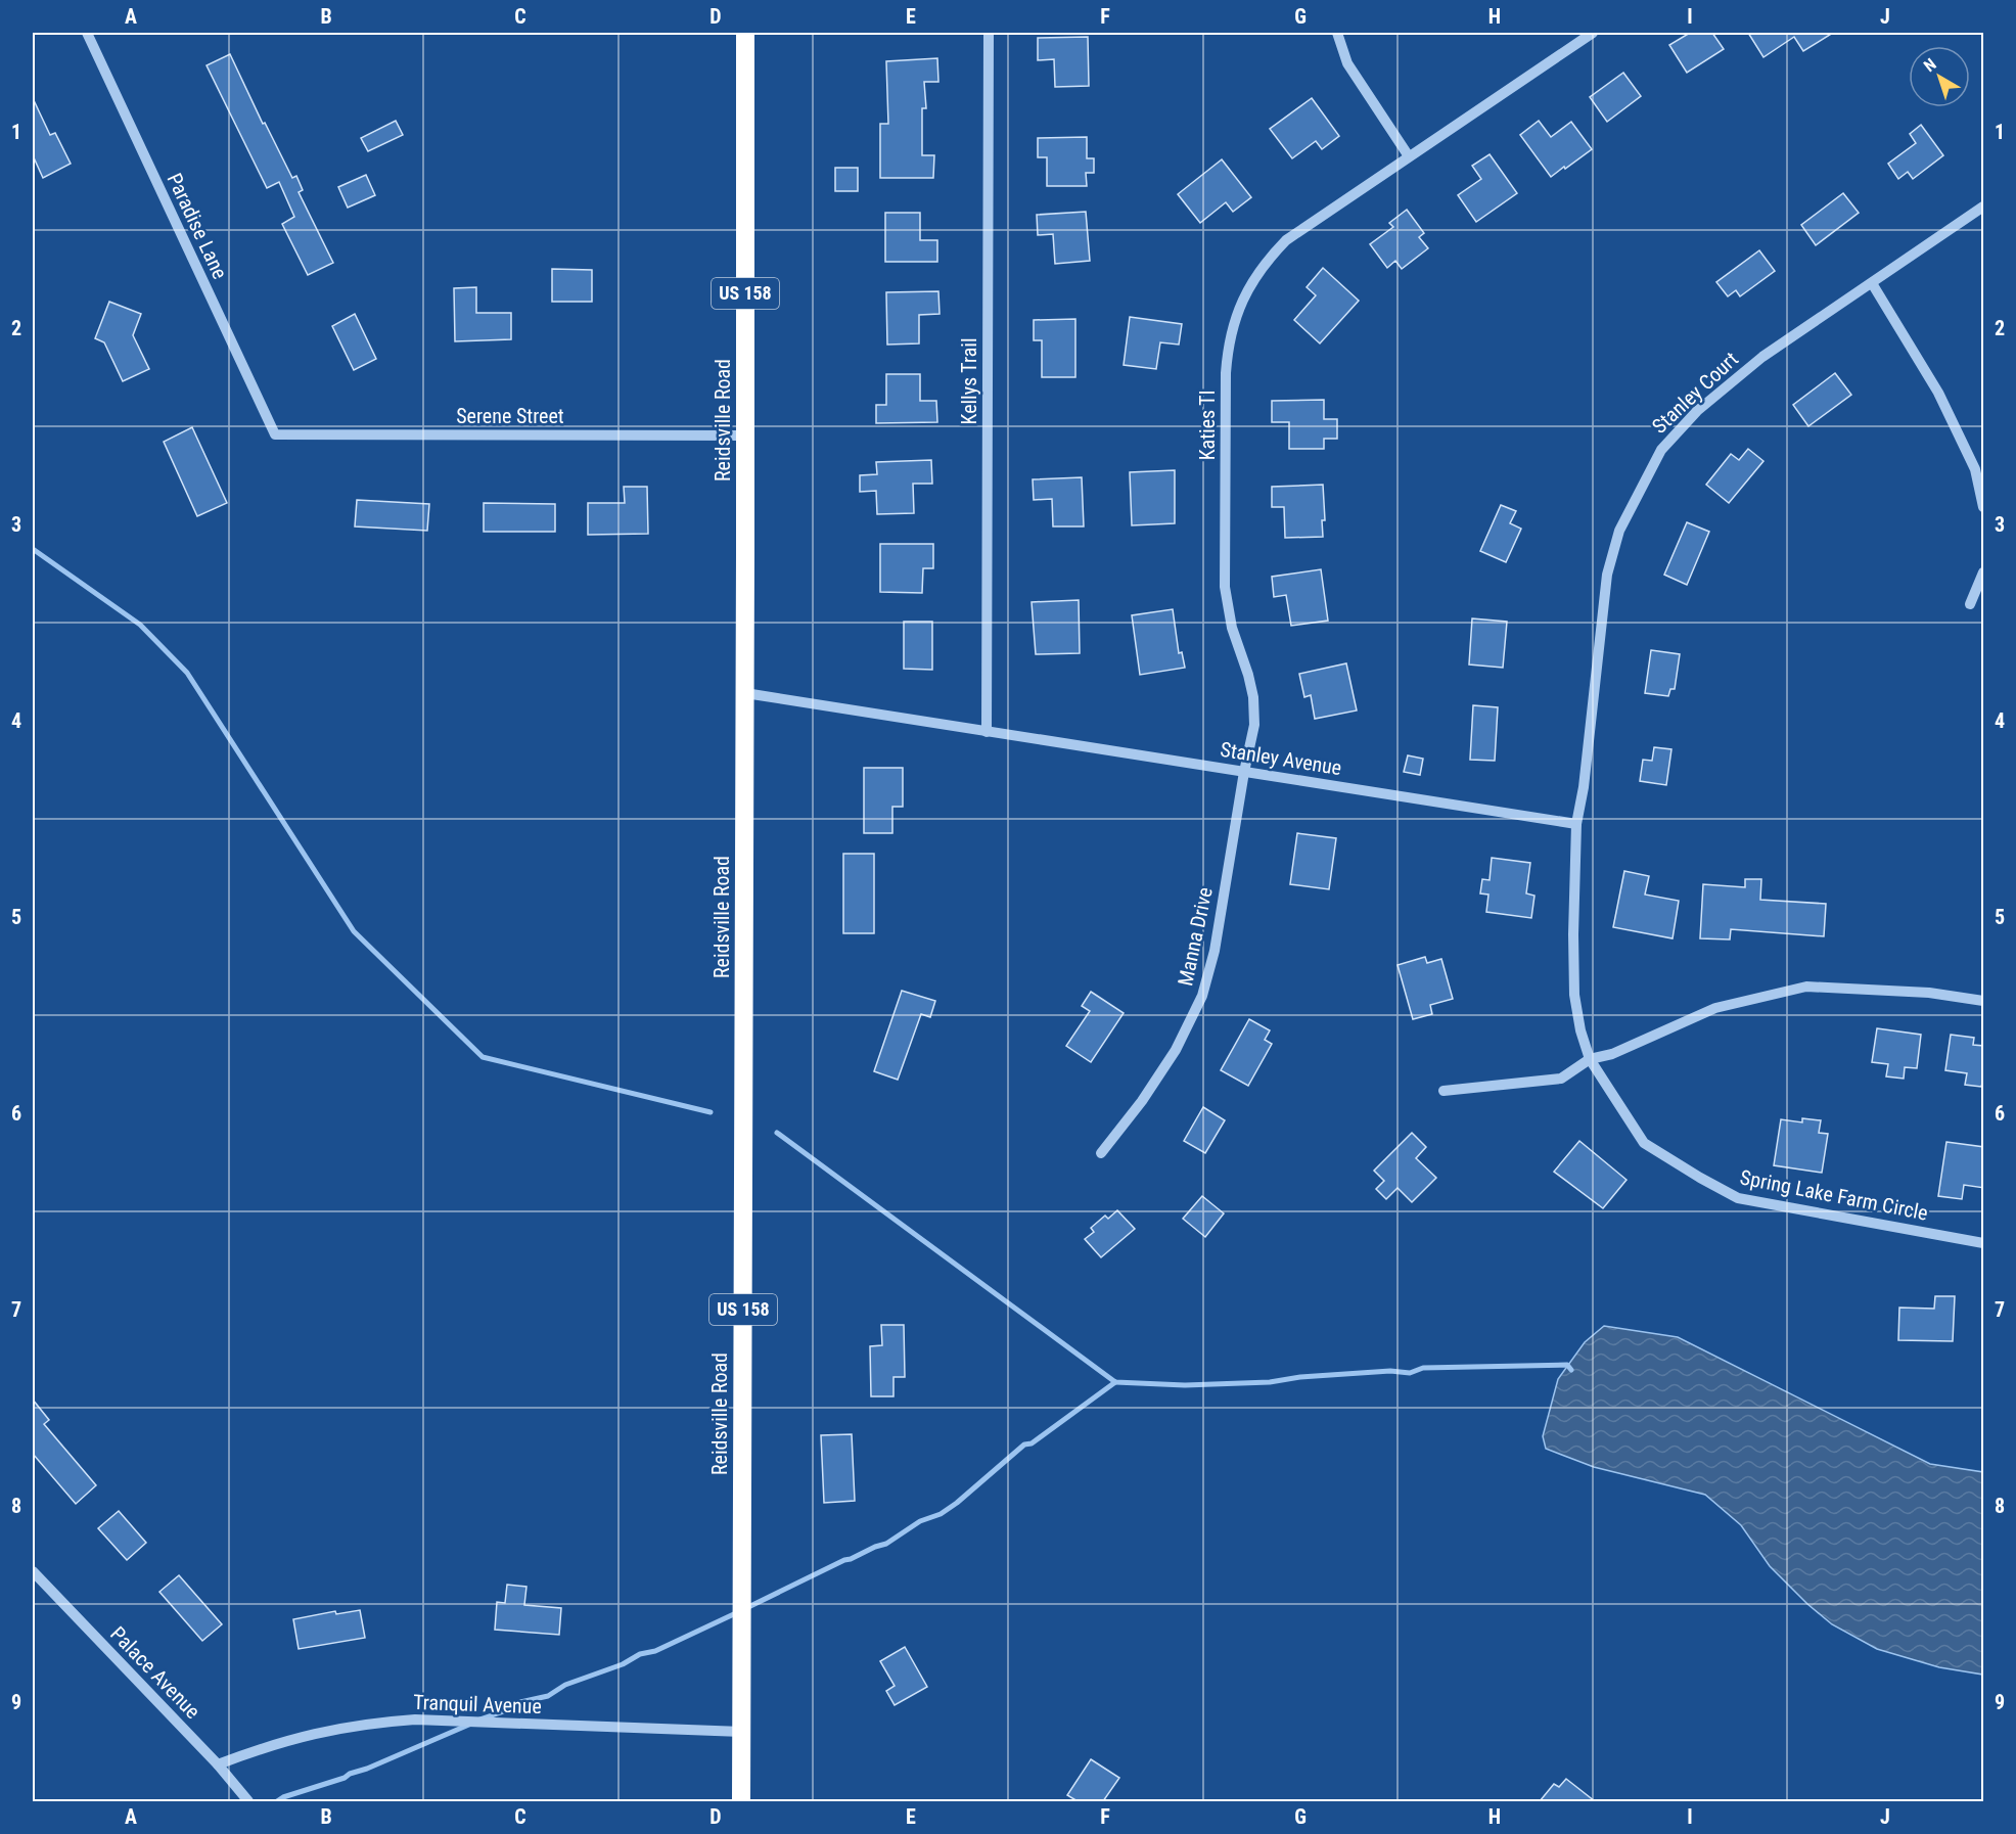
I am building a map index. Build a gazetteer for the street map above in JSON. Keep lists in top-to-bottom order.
{
  "streets": {
    "highway": ["US 158", "Reidsville Road"],
    "street": [
      "Paradise Lane",
      "Kellys Trail",
      "Stanley Court",
      "Serene Street",
      "Katies Tl",
      "Stanley Avenue",
      "Manna Drive",
      "Spring Lake Farm Circle",
      "Palace Avenue",
      "Tranquil Avenue"
    ]
  },
  "crossings": [
    ["Paradise Lane", "Serene Street"],
    ["Kellys Trail", "Stanley Avenue"],
    ["Stanley Court", "Stanley Avenue"],
    ["Serene Street", "Reidsville Road"],
    ["Reidsville Road", "Stanley Avenue"],
    ["Reidsville Road", "Tranquil Avenue"],
    ["Katies Tl", "Stanley Avenue"],
    ["Katies Tl", "Manna Drive"],
    ["Stanley Avenue", "Manna Drive"],
    ["Palace Avenue", "Tranquil Avenue"]
  ],
  "north": "top left",
  "grid": {
    "columns": [
      "A",
      "B",
      "C",
      "D",
      "E",
      "F",
      "G",
      "H",
      "I",
      "J"
    ],
    "rows": [
      "1",
      "2",
      "3",
      "4",
      "5",
      "6",
      "7",
      "8",
      "9"
    ]
  }
}
